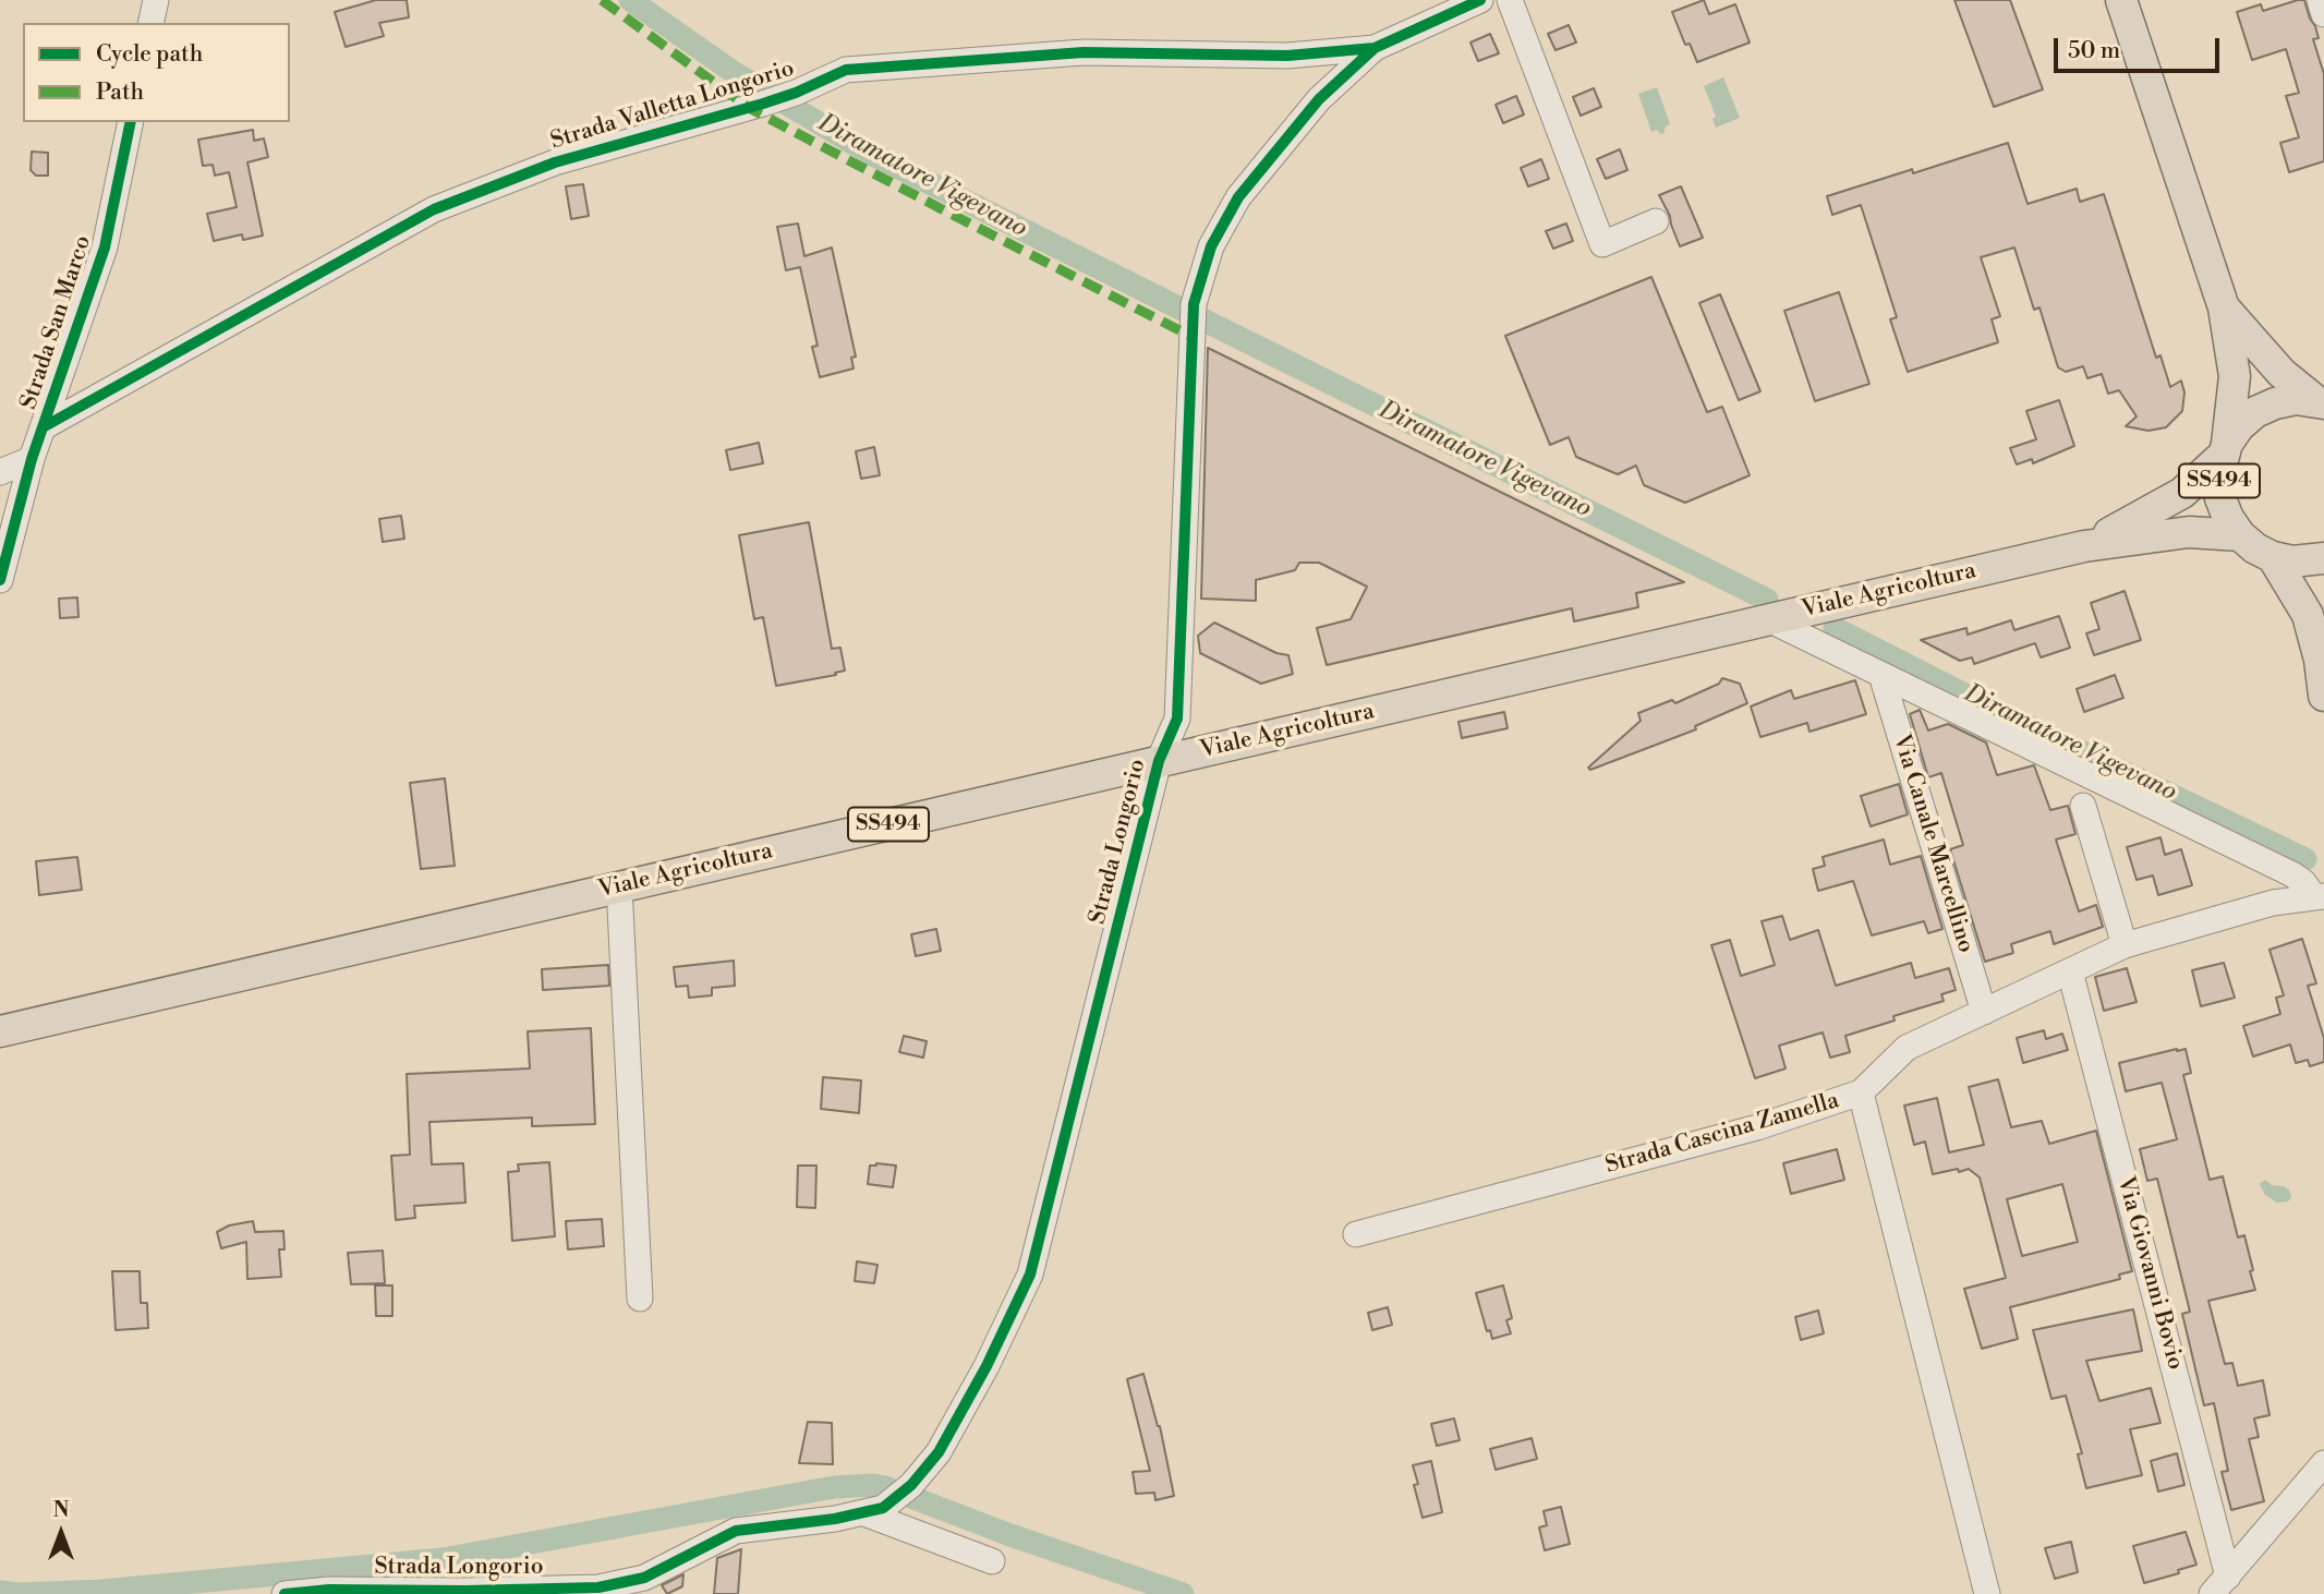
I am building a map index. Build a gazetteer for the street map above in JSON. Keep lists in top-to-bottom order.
{
  "streets": {
    "main road": ["SS494", "Viale Agricoltura"],
    "street": [
      "Strada Valletta Longorio",
      "Strada San Marco",
      "Strada Longorio",
      "Via Canale Marcellino",
      "Strada Cascina Zamella",
      "Via Giovanni Bovio"
    ]
  },
  "crossings": [
    ["Strada Valletta Longorio", "Strada San Marco"],
    ["Strada Valletta Longorio", "Strada Longorio"],
    ["SS494", "Viale Agricoltura"],
    ["Viale Agricoltura", "Strada Longorio"],
    ["Via Canale Marcellino", "Strada Cascina Zamella"],
    ["Strada Cascina Zamella", "Via Giovanni Bovio"]
  ],
  "water": ["Diramatore Vigevano"],
  "legend": ["Cycle path", "Path"],
  "scale_bar": "50 m",
  "north": "top"
}
